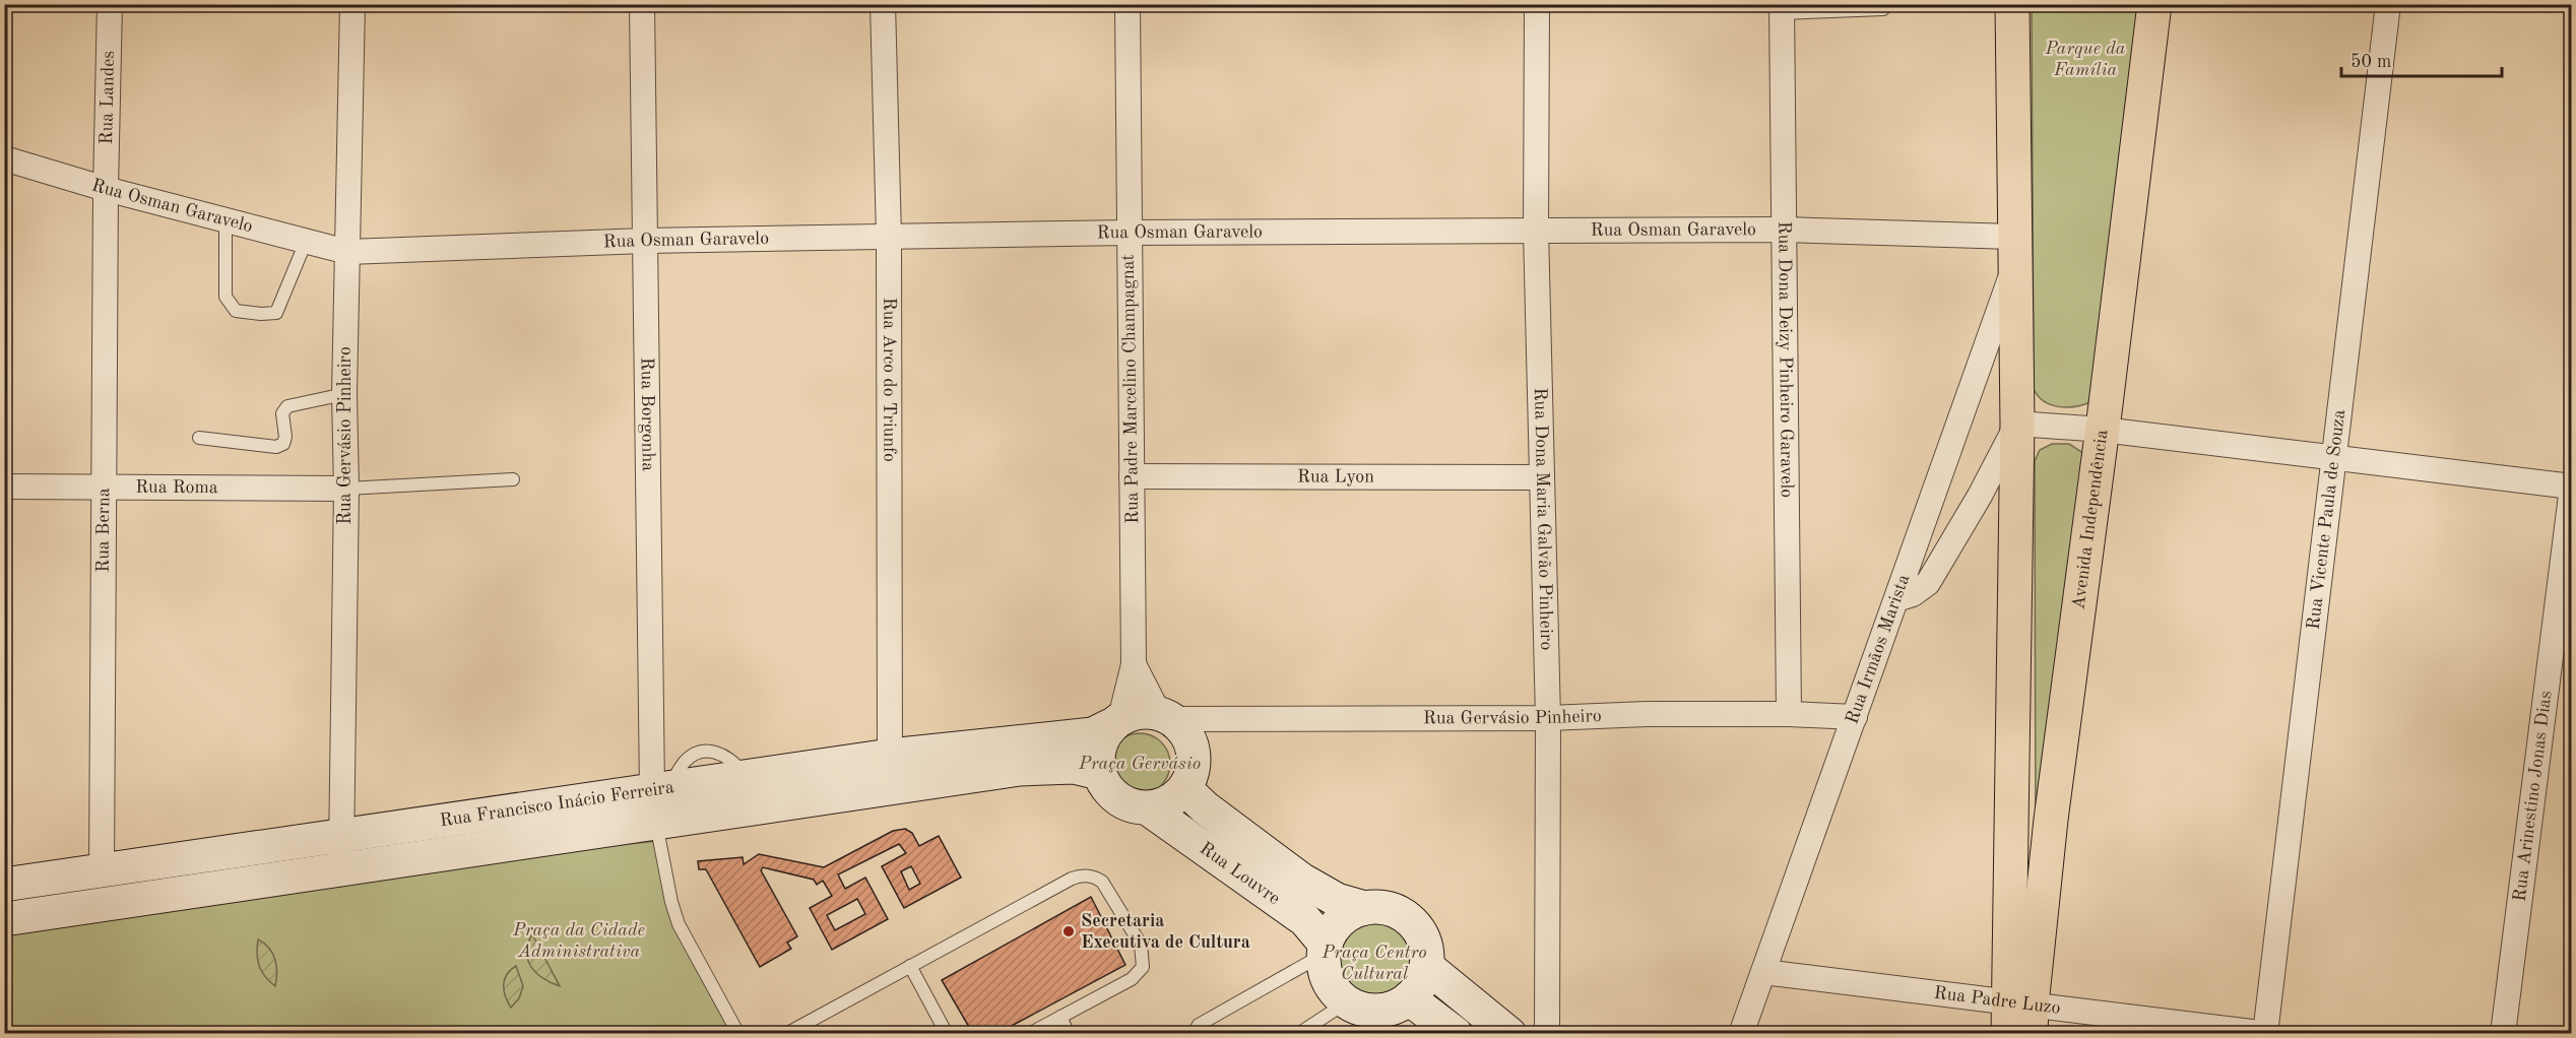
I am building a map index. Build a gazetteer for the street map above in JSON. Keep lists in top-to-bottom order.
{
  "streets": {
    "main road": ["Avenida Independência"],
    "street": [
      "Rua Landes",
      "Rua Osman Garavelo",
      "Rua Dona Deizy Pinheiro Garavelo",
      "Rua Arco do Triunfo",
      "Rua Padre Marcelino Champagnat",
      "Rua Borgonha",
      "Rua Gervásio Pinheiro",
      "Rua Lyon",
      "Rua Roma",
      "Rua Dona Maria Galvão Pinheiro",
      "Rua Vicente Paula de Souza",
      "Rua Berna",
      "Rua Irmãos Marista",
      "Rua Arinestino Jonas Dias",
      "Rua Francisco Inácio Ferreira",
      "Rua Louvre",
      "Rua Padre Luzo"
    ]
  },
  "crossings": [
    ["Rua Landes", "Rua Osman Garavelo"],
    ["Rua Landes", "Rua Berna"],
    ["Rua Osman Garavelo", "Rua Dona Deizy Pinheiro Garavelo"],
    ["Rua Osman Garavelo", "Rua Arco do Triunfo"],
    ["Rua Osman Garavelo", "Rua Padre Marcelino Champagnat"],
    ["Rua Osman Garavelo", "Rua Borgonha"],
    ["Rua Osman Garavelo", "Rua Gervásio Pinheiro"],
    ["Rua Osman Garavelo", "Rua Dona Maria Galvão Pinheiro"],
    ["Rua Osman Garavelo", "Rua Berna"],
    ["Rua Osman Garavelo", "Rua Irmãos Marista"],
    ["Rua Dona Deizy Pinheiro Garavelo", "Rua Gervásio Pinheiro"],
    ["Rua Arco do Triunfo", "Rua Francisco Inácio Ferreira"],
    ["Rua Padre Marcelino Champagnat", "Rua Gervásio Pinheiro"],
    ["Rua Padre Marcelino Champagnat", "Rua Lyon"],
    ["Rua Padre Marcelino Champagnat", "Rua Francisco Inácio Ferreira"],
    ["Rua Padre Marcelino Champagnat", "Rua Louvre"],
    ["Rua Borgonha", "Rua Francisco Inácio Ferreira"],
    ["Rua Gervásio Pinheiro", "Rua Roma"],
    ["Rua Gervásio Pinheiro", "Rua Dona Maria Galvão Pinheiro"],
    ["Rua Gervásio Pinheiro", "Rua Irmãos Marista"],
    ["Rua Gervásio Pinheiro", "Rua Francisco Inácio Ferreira"],
    ["Rua Gervásio Pinheiro", "Rua Louvre"],
    ["Rua Lyon", "Rua Dona Maria Galvão Pinheiro"],
    ["Rua Roma", "Rua Berna"],
    ["Avenida Independência", "Rua Padre Luzo"],
    ["Rua Vicente Paula de Souza", "Rua Padre Luzo"],
    ["Rua Berna", "Rua Francisco Inácio Ferreira"],
    ["Rua Irmãos Marista", "Rua Padre Luzo"],
    ["Rua Francisco Inácio Ferreira", "Rua Louvre"]
  ],
  "parks": [
    "Parque da Família",
    "Praça Gervásio",
    "Praça da Cidade Administrativa",
    "Praça Centro Cultural"
  ],
  "places": ["Secretaria Executiva de Cultura"],
  "scale_bar": "50 m"
}
